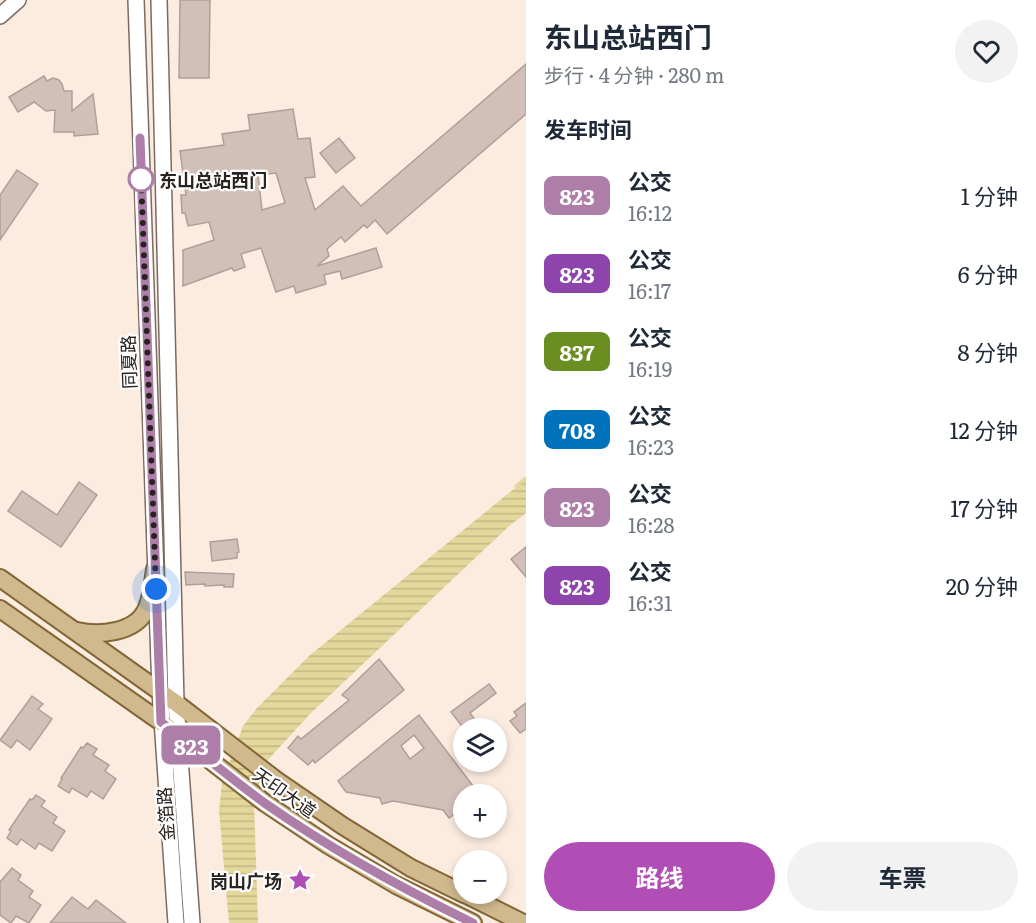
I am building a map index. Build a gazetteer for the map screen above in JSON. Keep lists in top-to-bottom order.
{
  "streets": {
    "main road": ["同夏路", "天印大道", "金箔路"]
  },
  "crossings": [
    ["同夏路", "天印大道"],
    ["同夏路", "金箔路"],
    ["天印大道", "金箔路"]
  ],
  "places": {
    "other": ["东山总站西门"],
    "place": ["岗山广场"]
  },
  "lines": ["bus line 823"],
  "page": {
    "on_map": "823",
    "heading": [
      ["东山总站西门", "步行 · 4 分钟 · 280 m"],
      "发车时间"
    ],
    "list": [
      {
        "mark": "823",
        "name": "公交",
        "note": "16:12",
        "value": "1 分钟"
      },
      {
        "mark": "823",
        "name": "公交",
        "note": "16:17",
        "value": "6 分钟"
      },
      {
        "mark": "837",
        "name": "公交",
        "note": "16:19",
        "value": "8 分钟"
      },
      {
        "mark": "708",
        "name": "公交",
        "note": "16:23",
        "value": "12 分钟"
      },
      {
        "mark": "823",
        "name": "公交",
        "note": "16:28",
        "value": "17 分钟"
      },
      {
        "mark": "823",
        "name": "公交",
        "note": "16:31",
        "value": "20 分钟"
      }
    ],
    "map_buttons": ["+", "−"],
    "buttons": ["路线", "车票"]
  }
}
